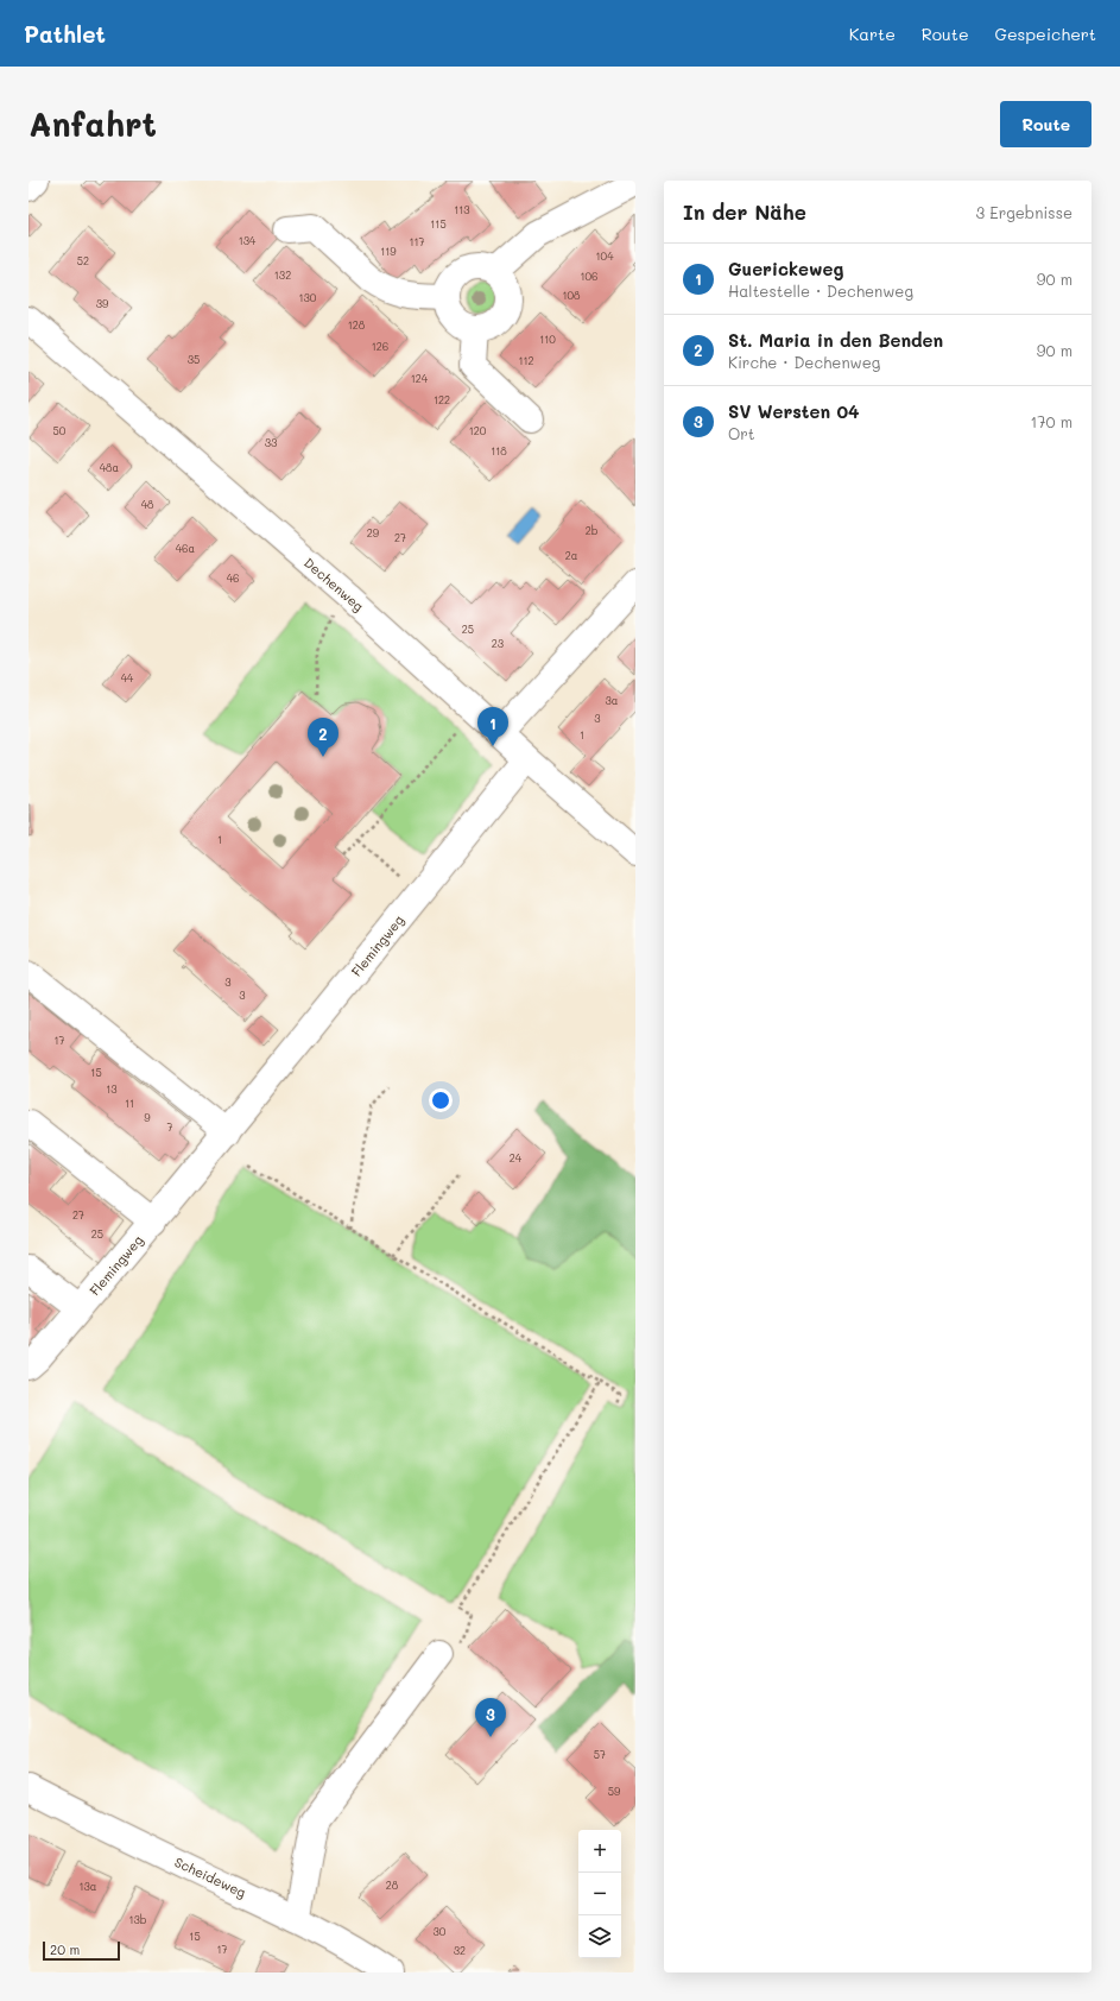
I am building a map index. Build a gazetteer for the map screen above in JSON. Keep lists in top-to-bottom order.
{
  "streets": {
    "street": ["Dechenweg", "Flemingweg", "Scheideweg"]
  },
  "crossings": [
    ["Dechenweg", "Flemingweg"]
  ],
  "house_numbers": [
    "113",
    "115",
    "134",
    "117",
    "119",
    "104",
    "52",
    "132",
    "106",
    "108",
    "130",
    "39",
    "128",
    "110",
    "126",
    "35",
    "112",
    "124",
    "122",
    "50",
    "120",
    "33",
    "118",
    "48a",
    "48",
    "2b",
    "29",
    "27",
    "46a",
    "2a",
    "46",
    "25",
    "23",
    "44",
    "3a",
    "3",
    "1",
    "1",
    "3",
    "3",
    "17",
    "15",
    "13",
    "11",
    "9",
    "7",
    "24",
    "27",
    "25",
    "57",
    "59",
    "28",
    "13a",
    "13b",
    "30",
    "15",
    "17",
    "32"
  ],
  "scale_bar": "20 m",
  "page": {
    "header": "Pathlet",
    "nav": ["Karte", "Route", "Gespeichert"],
    "buttons": "Route",
    "title": "Anfahrt",
    "heading": ["In der Nähe", "3 Ergebnisse"],
    "list": [
      {
        "mark": "1",
        "name": "Guerickeweg",
        "note": "Haltestelle · Dechenweg",
        "value": "90 m"
      },
      {
        "mark": "2",
        "name": "St. Maria in den Benden",
        "note": "Kirche · Dechenweg",
        "value": "90 m"
      },
      {
        "mark": "3",
        "name": "SV Wersten 04",
        "note": "Ort",
        "value": "170 m"
      }
    ],
    "pins": ["1", "2", "3"],
    "map_buttons": ["+", "−"],
    "scale": "20 m"
  }
}
